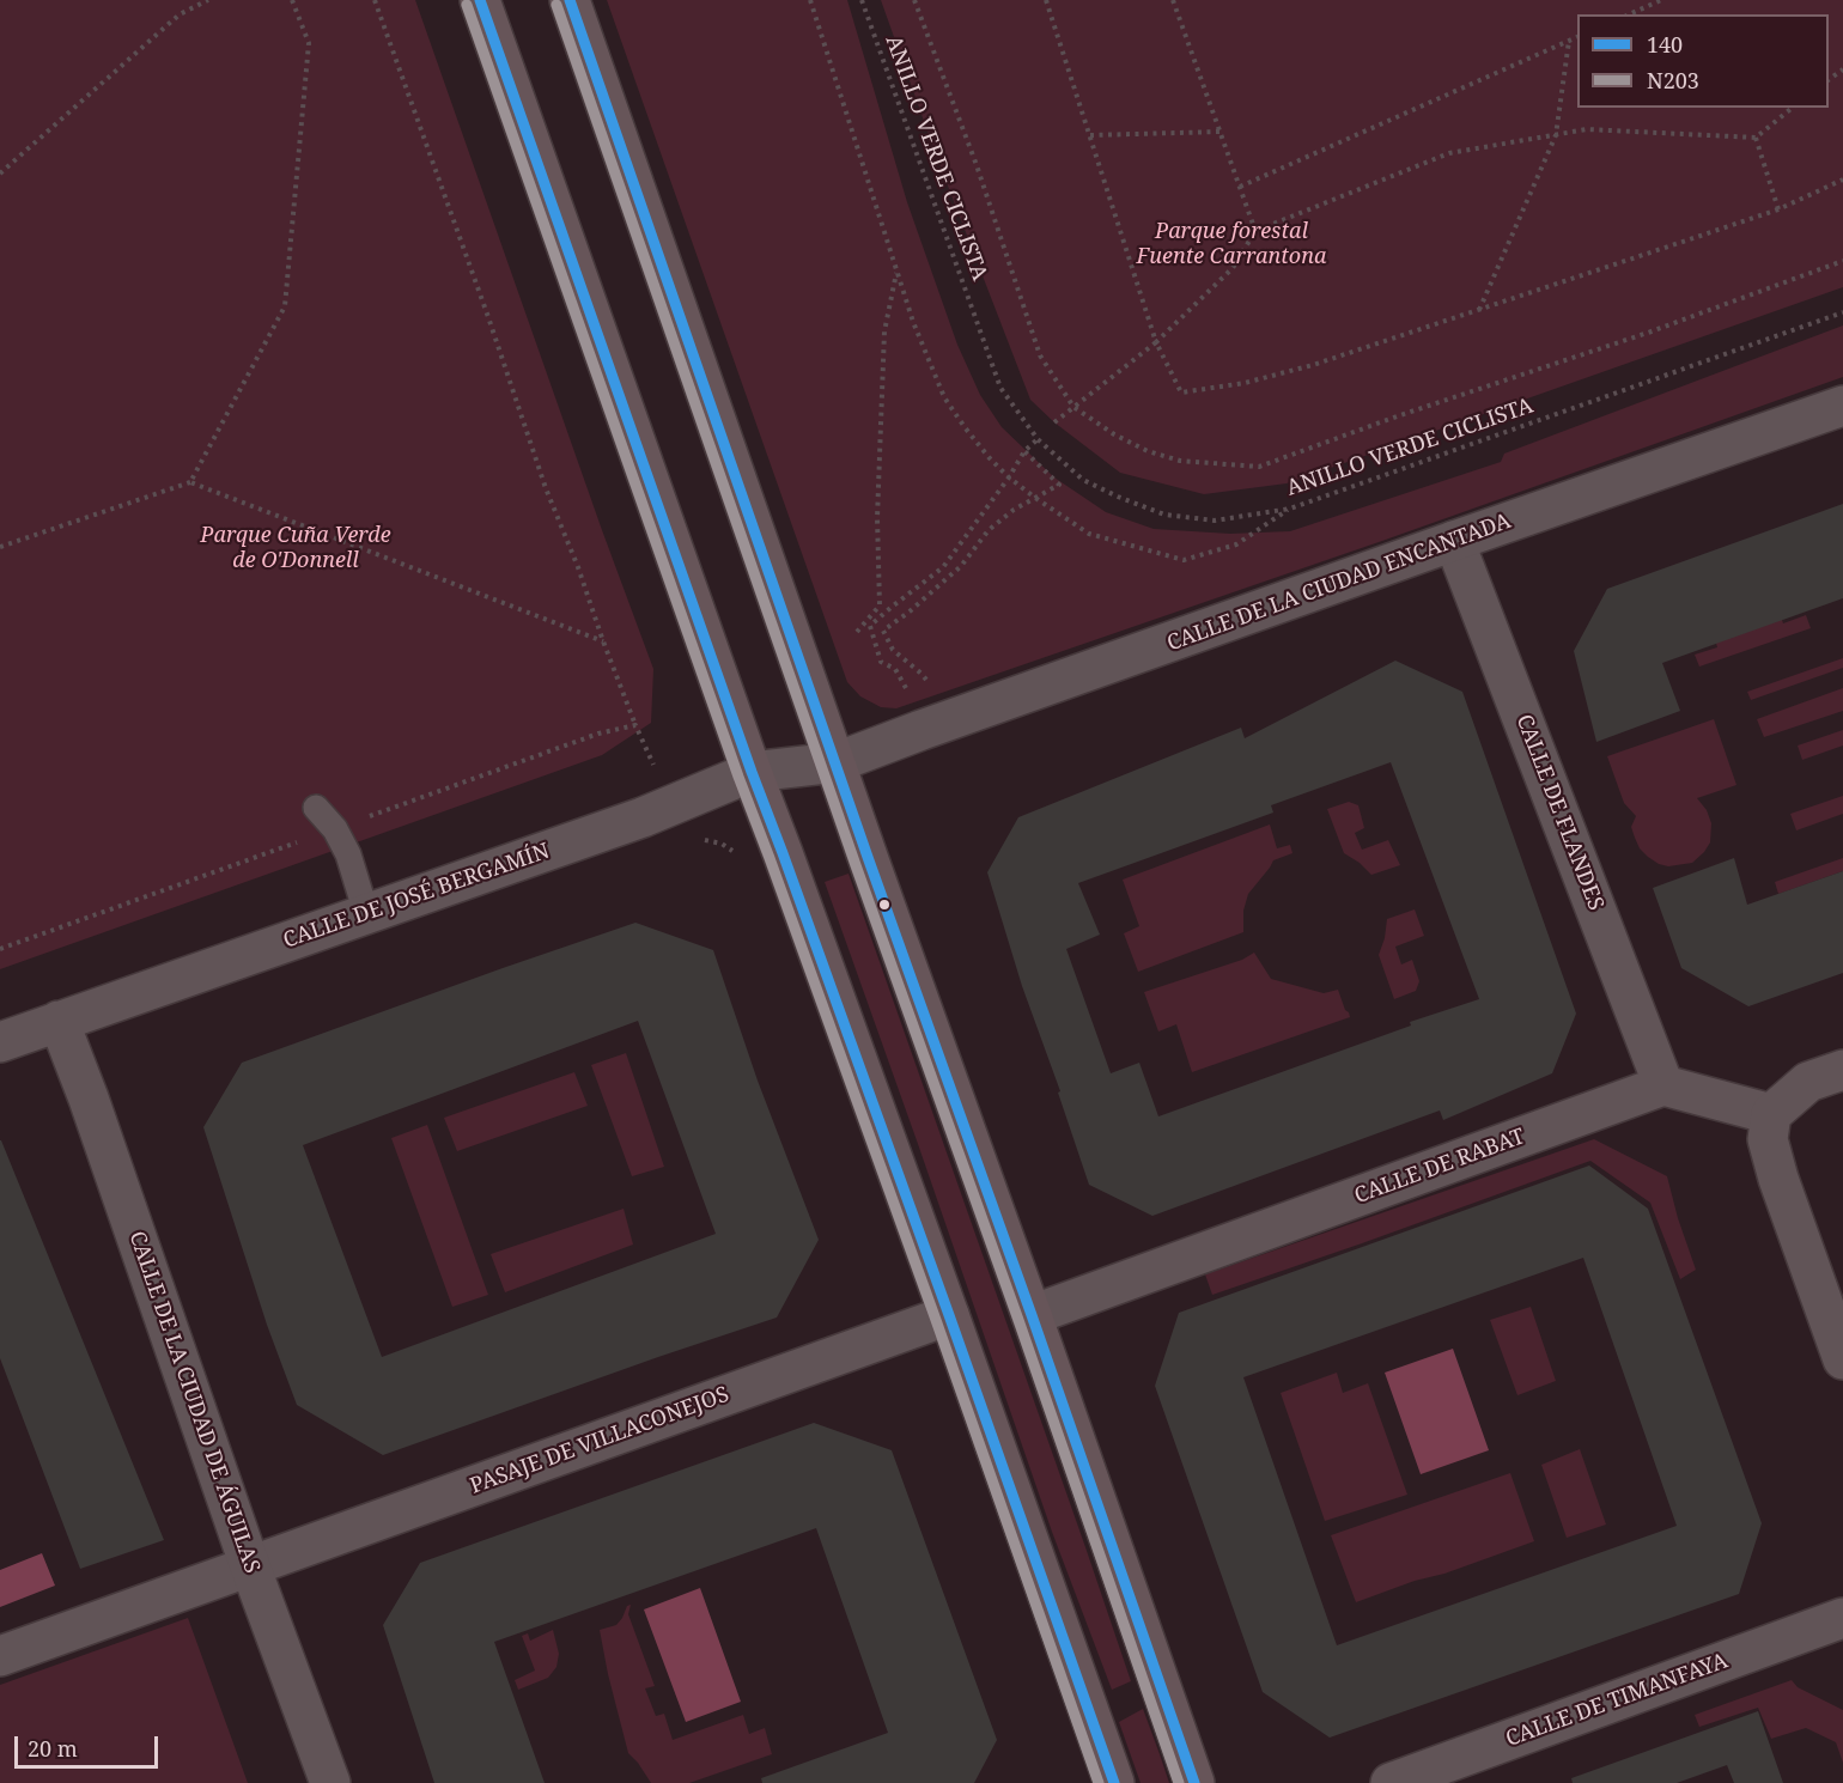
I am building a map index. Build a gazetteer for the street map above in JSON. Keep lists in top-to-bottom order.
{
  "streets": {
    "street": [
      "CALLE DE LA CIUDAD ENCANTADA",
      "CALLE DE FLANDES",
      "CALLE DE JOSÉ BERGAMÍN",
      "CALLE DE RABAT",
      "CALLE DE LA CIUDAD DE ÁGUILAS",
      "PASAJE DE VILLACONEJOS",
      "CALLE DE TIMANFAYA"
    ],
    "path": ["ANILLO VERDE CICLISTA"]
  },
  "crossings": [
    ["CALLE DE LA CIUDAD ENCANTADA", "CALLE DE FLANDES"],
    ["CALLE DE LA CIUDAD ENCANTADA", "CALLE DE JOSÉ BERGAMÍN"],
    ["CALLE DE FLANDES", "CALLE DE RABAT"],
    ["CALLE DE JOSÉ BERGAMÍN", "CALLE DE LA CIUDAD DE ÁGUILAS"],
    ["CALLE DE LA CIUDAD DE ÁGUILAS", "PASAJE DE VILLACONEJOS"]
  ],
  "parks": ["Parque forestal Fuente Carrantona", "Parque Cuña Verde de O'Donnell"],
  "lines": ["transit line 140", "transit line N203"],
  "legend": ["140", "N203"],
  "scale_bar": "20 m"
}
